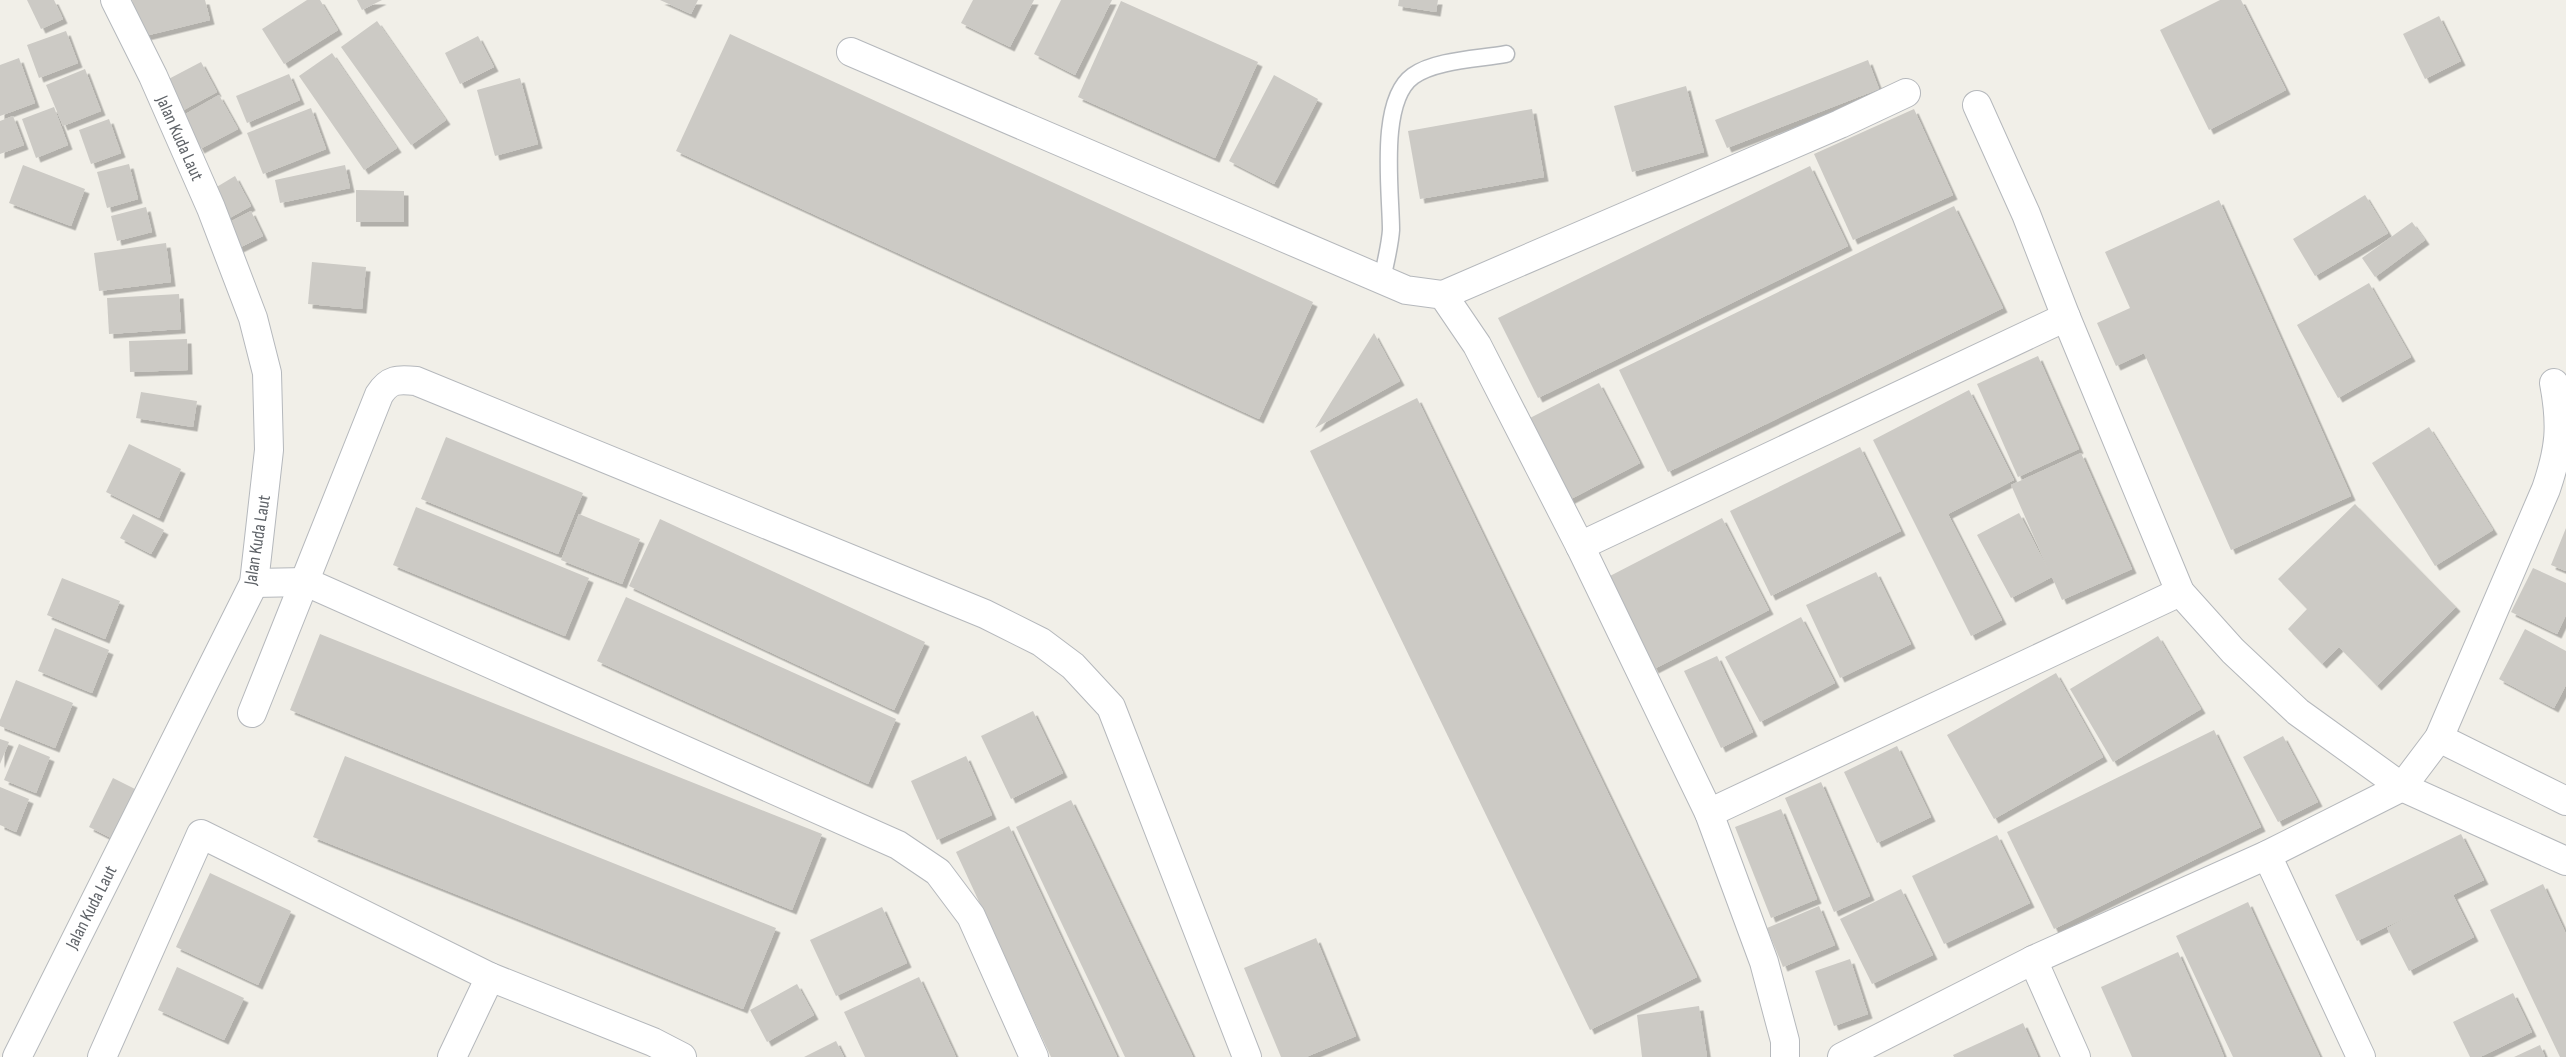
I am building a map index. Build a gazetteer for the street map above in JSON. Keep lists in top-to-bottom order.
{
  "streets": {
    "street": ["Jalan Kuda Laut"]
  }
}
